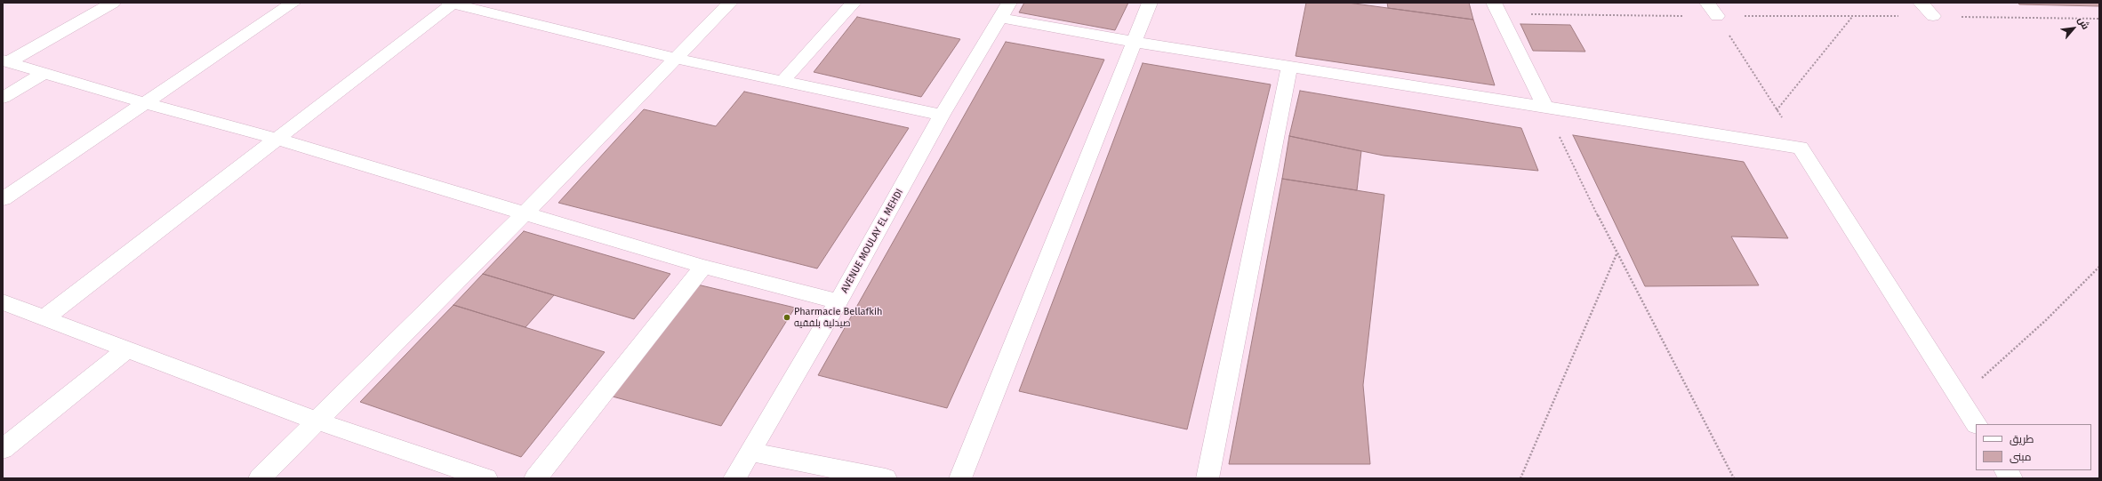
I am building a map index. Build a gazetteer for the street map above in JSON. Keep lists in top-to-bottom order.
{
  "streets": {
    "street": ["AVENUE MOULAY EL MEHDI"]
  },
  "places": ["Pharmacie Bellafkih صيدلية بلفقيه"],
  "legend": ["طريق", "مبنى"],
  "north": "top right"
}
